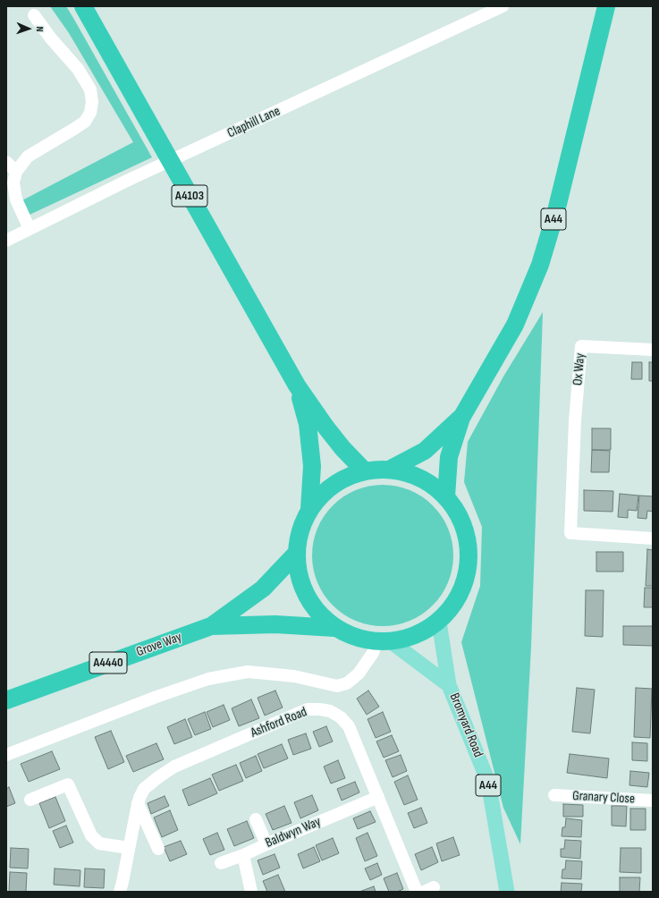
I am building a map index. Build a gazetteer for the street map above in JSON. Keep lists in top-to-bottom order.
{
  "streets": {
    "highway": [
      "A4103",
      "A44",
      "Grove Way",
      "A4440"
    ],
    "main road": ["Bromyard Road"],
    "street": [
      "Claphill Lane",
      "Ox Way",
      "Ashford Road",
      "Granary Close",
      "Baldwyn Way"
    ]
  },
  "crossings": [
    ["Ashford Road", "Baldwyn Way"]
  ],
  "north": "right"
}
